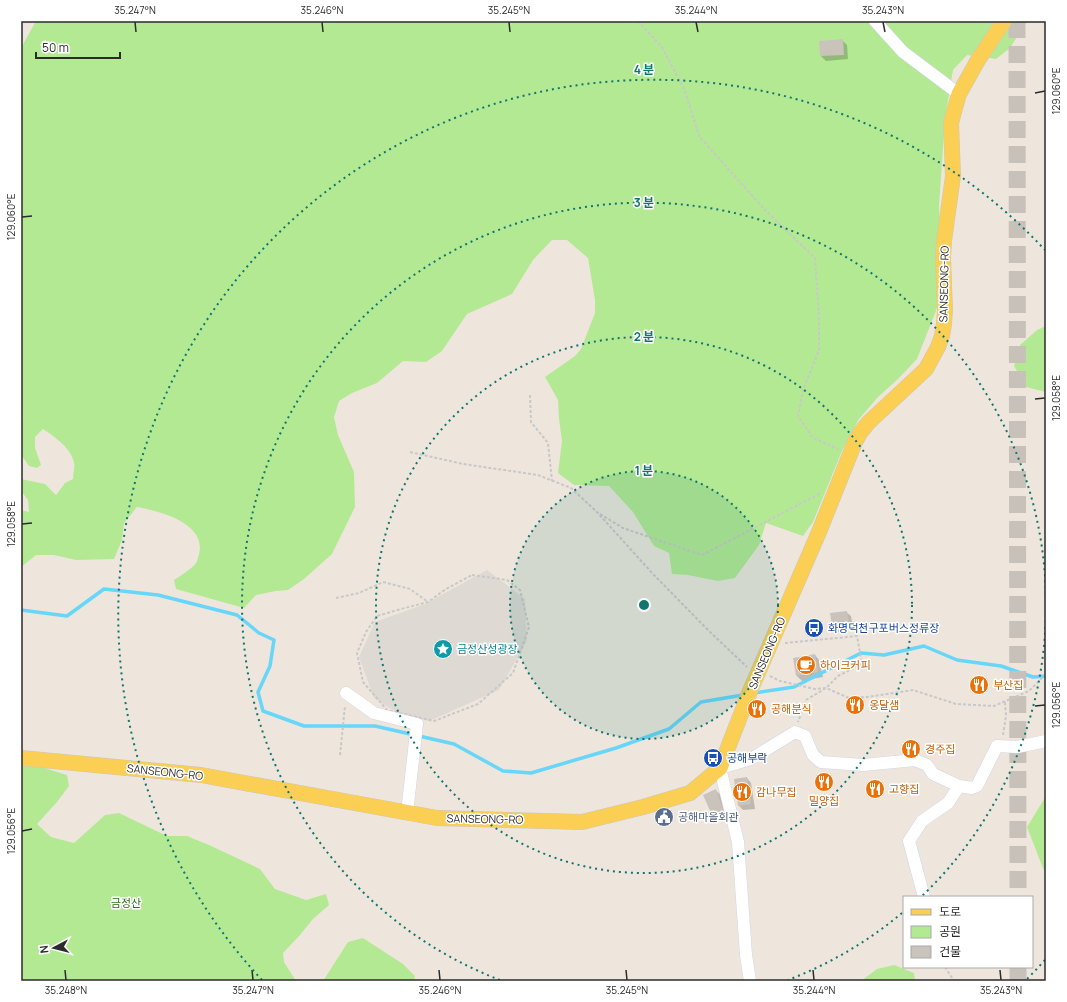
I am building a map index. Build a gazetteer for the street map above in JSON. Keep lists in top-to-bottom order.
{
  "streets": {
    "main road": ["SANSEONG-RO"]
  },
  "parks": ["금정산"],
  "places": {
    "bus stop": ["화명덕천구포버스정류장", "공해부락"],
    "place": ["금정산성광장"],
    "cafe": ["하이크커피"],
    "restaurant": [
      "부산집",
      "옹달샘",
      "공해분식",
      "경주집",
      "밀양집",
      "고향집",
      "감나무집"
    ],
    "public building": ["공해마을회관"]
  },
  "legend": ["도로", "공원", "건물"],
  "scale_bar": "50 m",
  "north": "left",
  "coordinates": [
    "35.247°N",
    "35.246°N",
    "35.245°N",
    "35.244°N",
    "35.243°N",
    "129.060°E",
    "129.058°E",
    "129.056°E",
    "35.248°N"
  ],
  "rings": [
    "4 분",
    "3 분",
    "2 분",
    "1 분"
  ]
}
